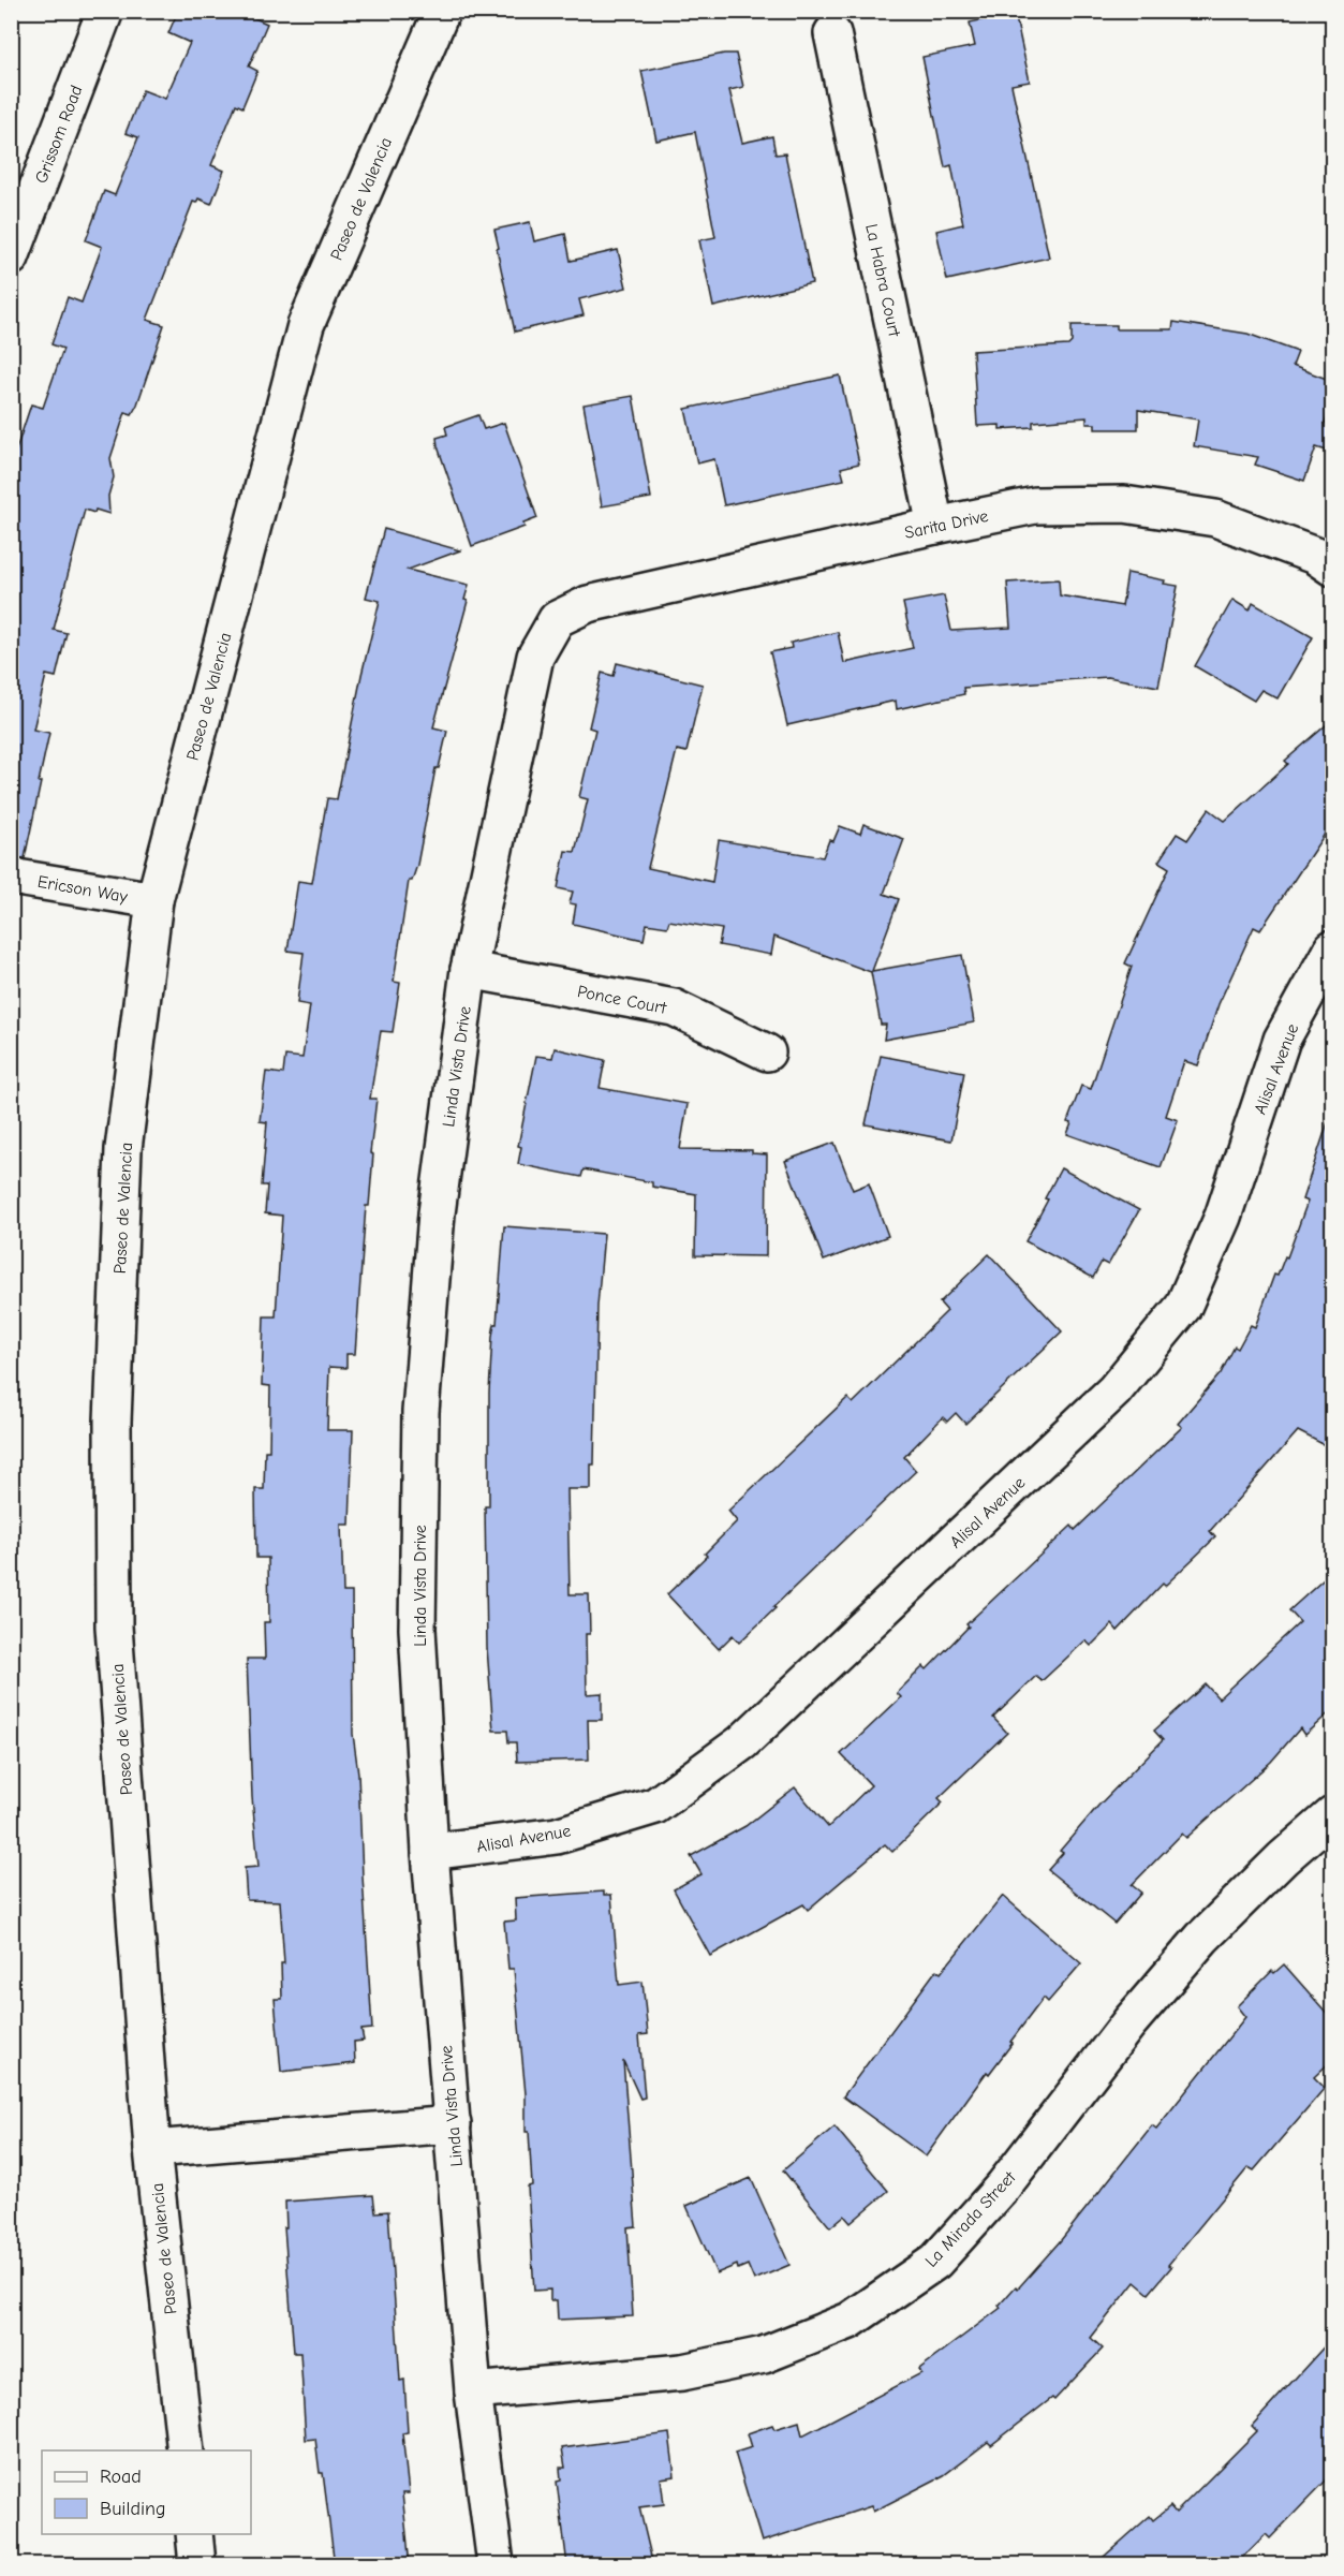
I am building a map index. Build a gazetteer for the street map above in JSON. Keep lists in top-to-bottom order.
{
  "streets": {
    "street": [
      "Grissom Road",
      "Paseo de Valencia",
      "La Habra Court",
      "Sarita Drive",
      "Ericson Way",
      "Ponce Court",
      "Linda Vista Drive",
      "Alisal Avenue",
      "La Mirada Street"
    ]
  },
  "crossings": [
    ["Paseo de Valencia", "Ericson Way"],
    ["La Habra Court", "Sarita Drive"],
    ["Sarita Drive", "Linda Vista Drive"],
    ["Ponce Court", "Linda Vista Drive"],
    ["Linda Vista Drive", "Alisal Avenue"],
    ["Linda Vista Drive", "La Mirada Street"]
  ],
  "legend": ["Road", "Building"]
}
